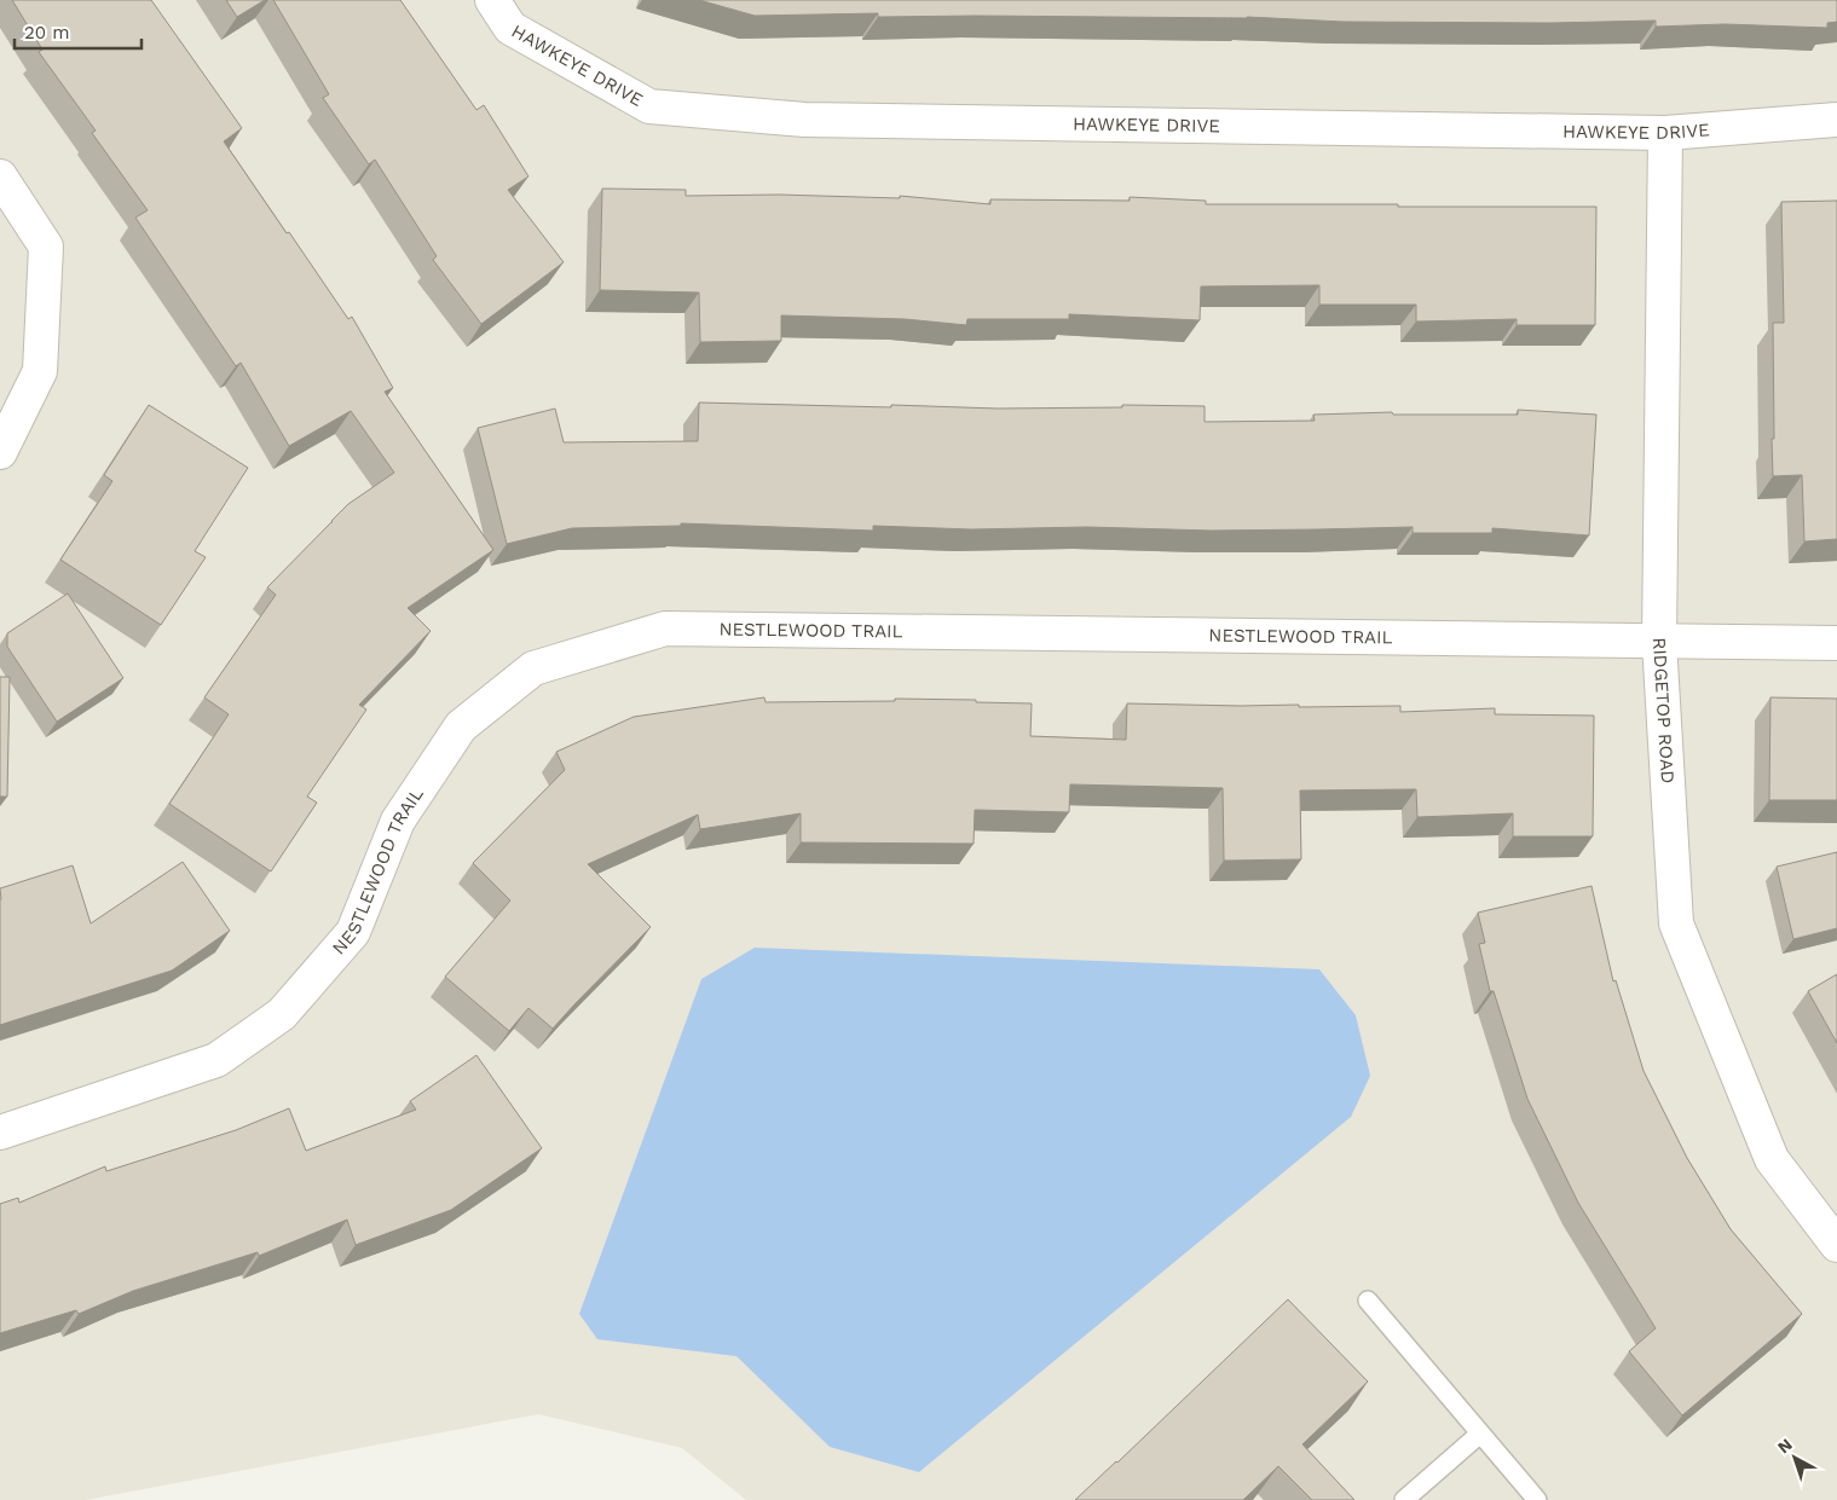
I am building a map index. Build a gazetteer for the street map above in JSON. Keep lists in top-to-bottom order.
{
  "streets": {
    "street": ["HAWKEYE DRIVE", "NESTLEWOOD TRAIL", "RIDGETOP ROAD"]
  },
  "crossings": [
    ["HAWKEYE DRIVE", "RIDGETOP ROAD"],
    ["NESTLEWOOD TRAIL", "RIDGETOP ROAD"]
  ],
  "scale_bar": "20 m",
  "north": "top left"
}
